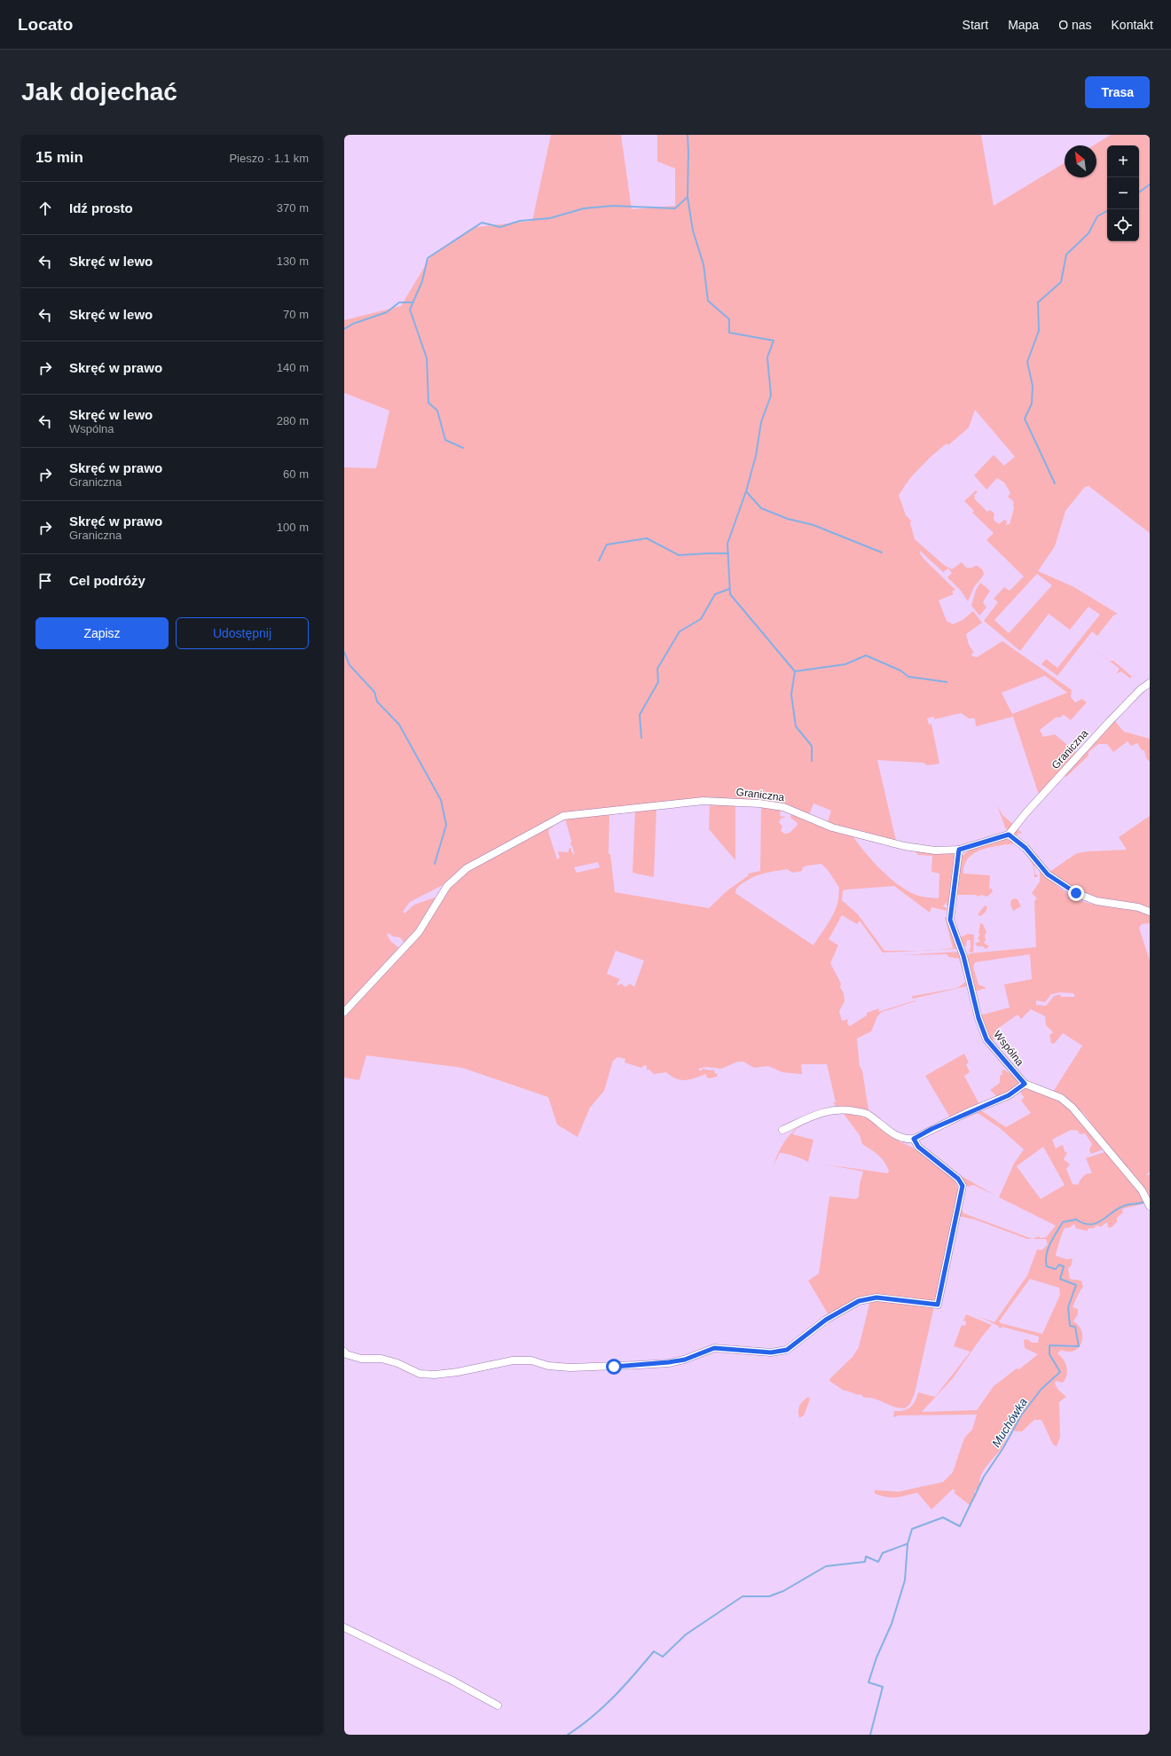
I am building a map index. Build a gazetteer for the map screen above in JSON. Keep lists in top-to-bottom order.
{
  "streets": {
    "street": ["Graniczna", "Wspólna"]
  },
  "crossings": [
    ["Graniczna", "Wspólna"]
  ],
  "water": ["Muchówka"],
  "north": "top left",
  "page": {
    "header": "Locato",
    "nav": [
      "Start",
      "Mapa",
      "O nas",
      "Kontakt"
    ],
    "buttons": [
      "Trasa",
      ["Zapisz", "Udostępnij"]
    ],
    "title": "Jak dojechać",
    "heading": ["15 min", "Pieszo · 1.1 km"],
    "map_buttons": ["+", "−"],
    "list": [
      ["Idź prosto", "370 m"],
      ["Skręć w lewo", "130 m"],
      ["Skręć w lewo", "70 m"],
      ["Skręć w prawo", "140 m"],
      ["Skręć w lewo", "Wspólna", "280 m"],
      ["Skręć w prawo", "Graniczna", "60 m"],
      ["Skręć w prawo", "Graniczna", "100 m"],
      "Cel podróży"
    ]
  }
}
